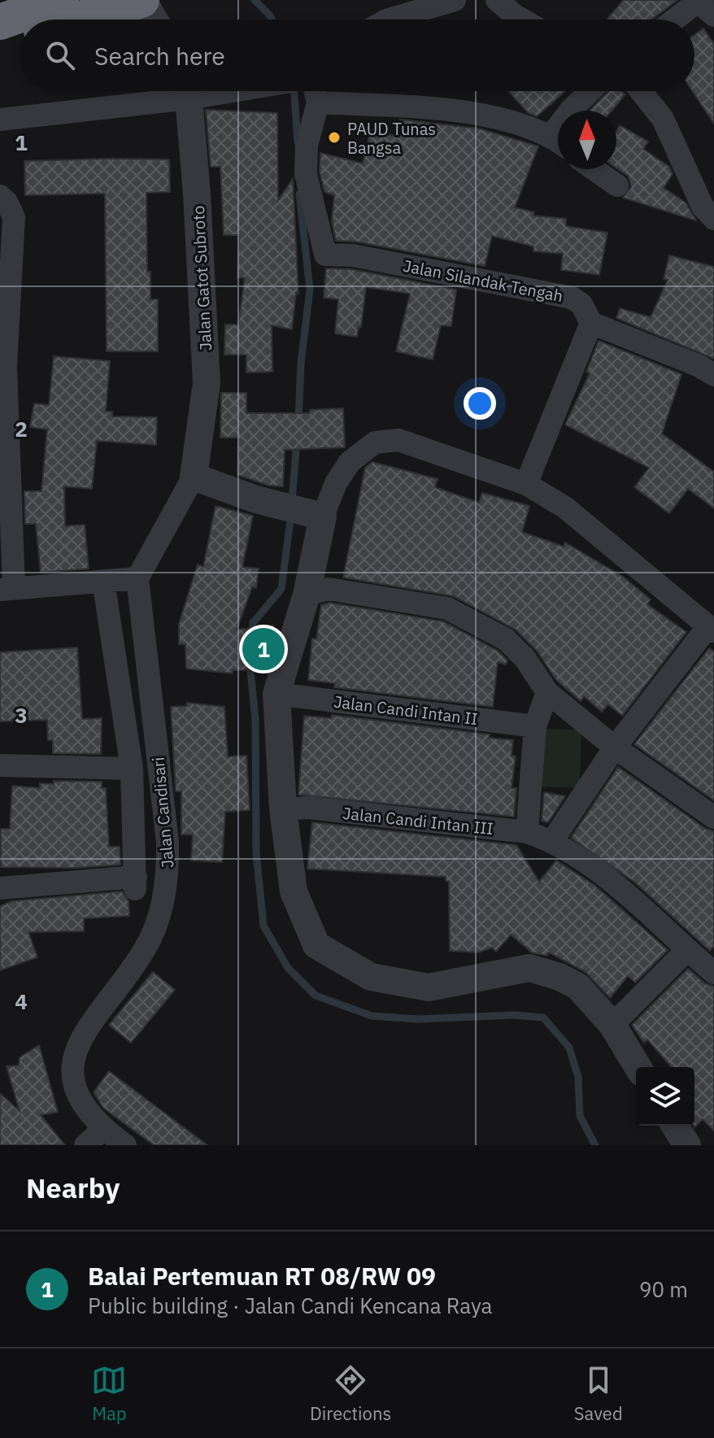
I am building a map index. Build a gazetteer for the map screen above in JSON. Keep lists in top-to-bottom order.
{
  "streets": {
    "street": [
      "Jalan Gatot Subroto",
      "Jalan Silandak Tengah",
      "Jalan Candi Intan II",
      "Jalan Candisari",
      "Jalan Candi Intan III"
    ]
  },
  "places": ["PAUD Tunas Bangsa"],
  "north": "top",
  "page": {
    "search": "Search here",
    "pins": "1",
    "heading": "Nearby",
    "list": [
      {
        "mark": "1",
        "name": "Balai Pertemuan RT 08/RW 09",
        "note": "Public building · Jalan Candi Kencana Raya",
        "value": "90 m"
      }
    ],
    "nav": ["Map", "Directions", "Saved"]
  },
  "grid": {
    "rows": [
      "1",
      "2",
      "3",
      "4"
    ]
  }
}
